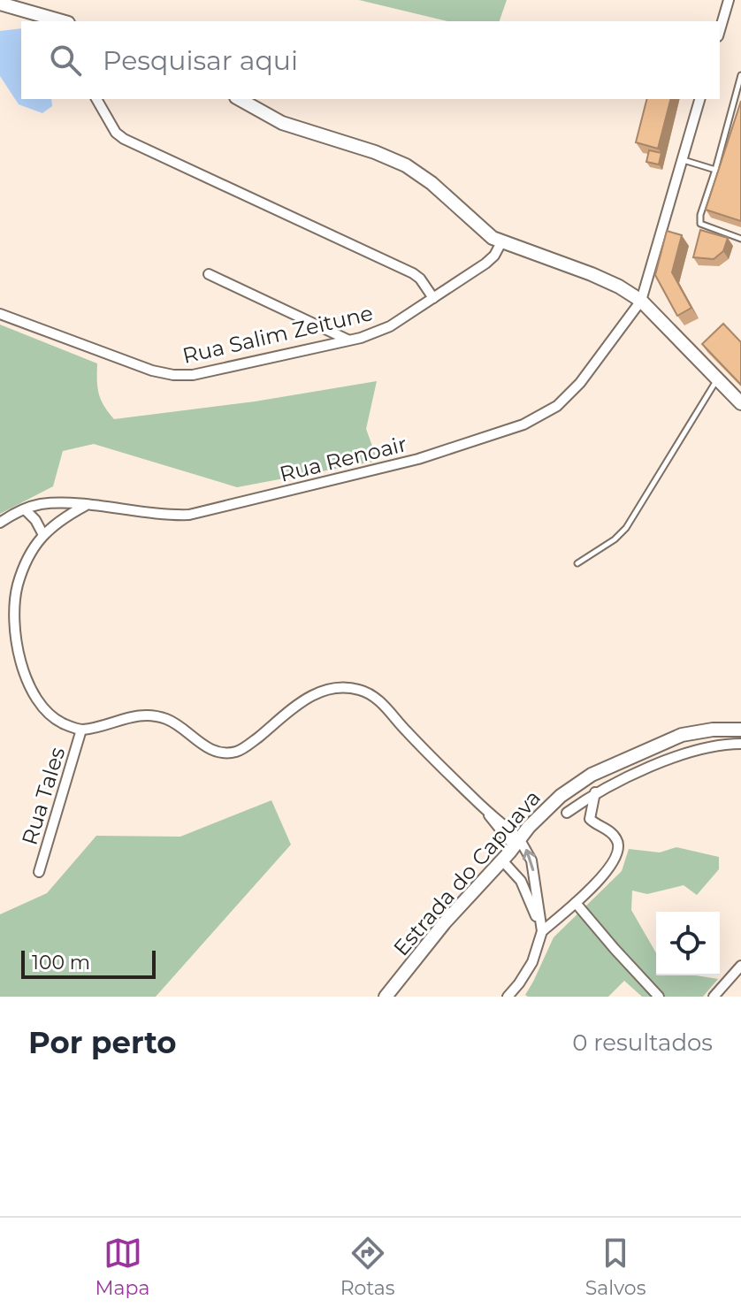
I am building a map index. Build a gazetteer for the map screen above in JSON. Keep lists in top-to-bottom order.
{
  "streets": {
    "street": [
      "Rua Salim Zeitune",
      "Rua Renoair",
      "Rua Tales",
      "Estrada do Capuava"
    ]
  },
  "scale_bar": "100 m",
  "page": {
    "search": "Pesquisar aqui",
    "scale": "100 m",
    "heading": ["Por perto", "0 resultados"],
    "nav": ["Mapa", "Rotas", "Salvos"]
  }
}
